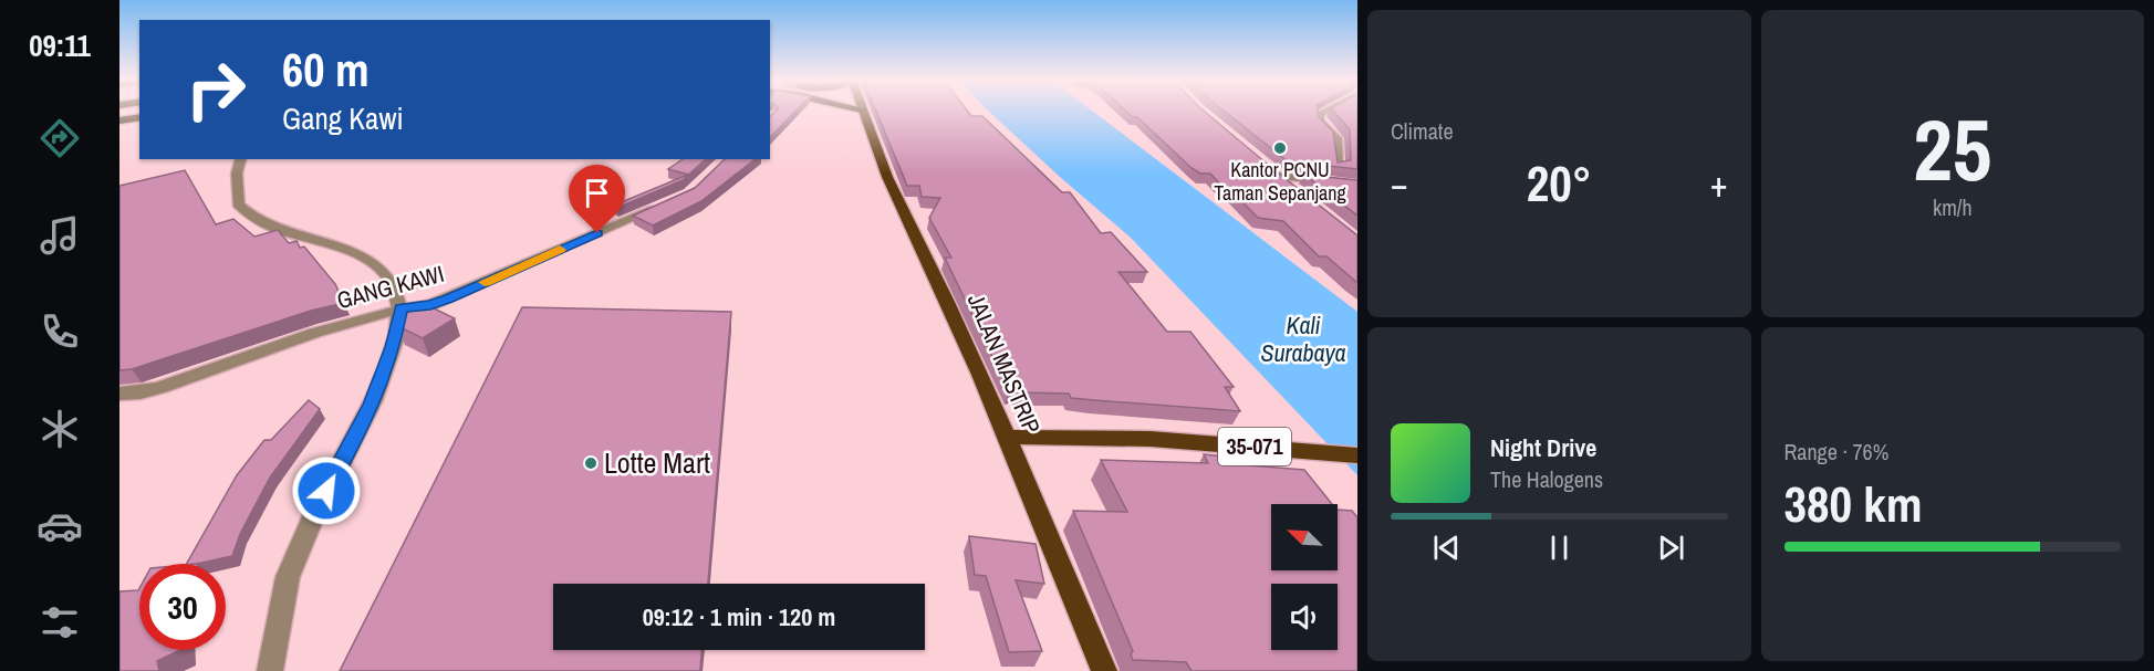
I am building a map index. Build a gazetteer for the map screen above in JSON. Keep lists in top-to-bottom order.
{
  "streets": {
    "main road": ["JALAN MASTRIP", "35-071"],
    "street": ["GANG KAWI"]
  },
  "crossings": [
    ["JALAN MASTRIP", "35-071"]
  ],
  "water": ["Kali Surabaya"],
  "places": ["Kantor PCNU Taman Sepanjang", "Lotte Mart"],
  "north": "top left",
  "page": {
    "tabs": "09:11",
    "tile": [
      "Climate",
      ["25", "km/h"],
      ["Range · 76%", "380 km"]
    ],
    "turn": ["60 m", "Gang Kawi"],
    "heat": ["−", "20°", "+"],
    "song": ["Night Drive", "The Halogens"],
    "limit": "30",
    "trip": "09:12 · 1 min · 120 m"
  }
}
